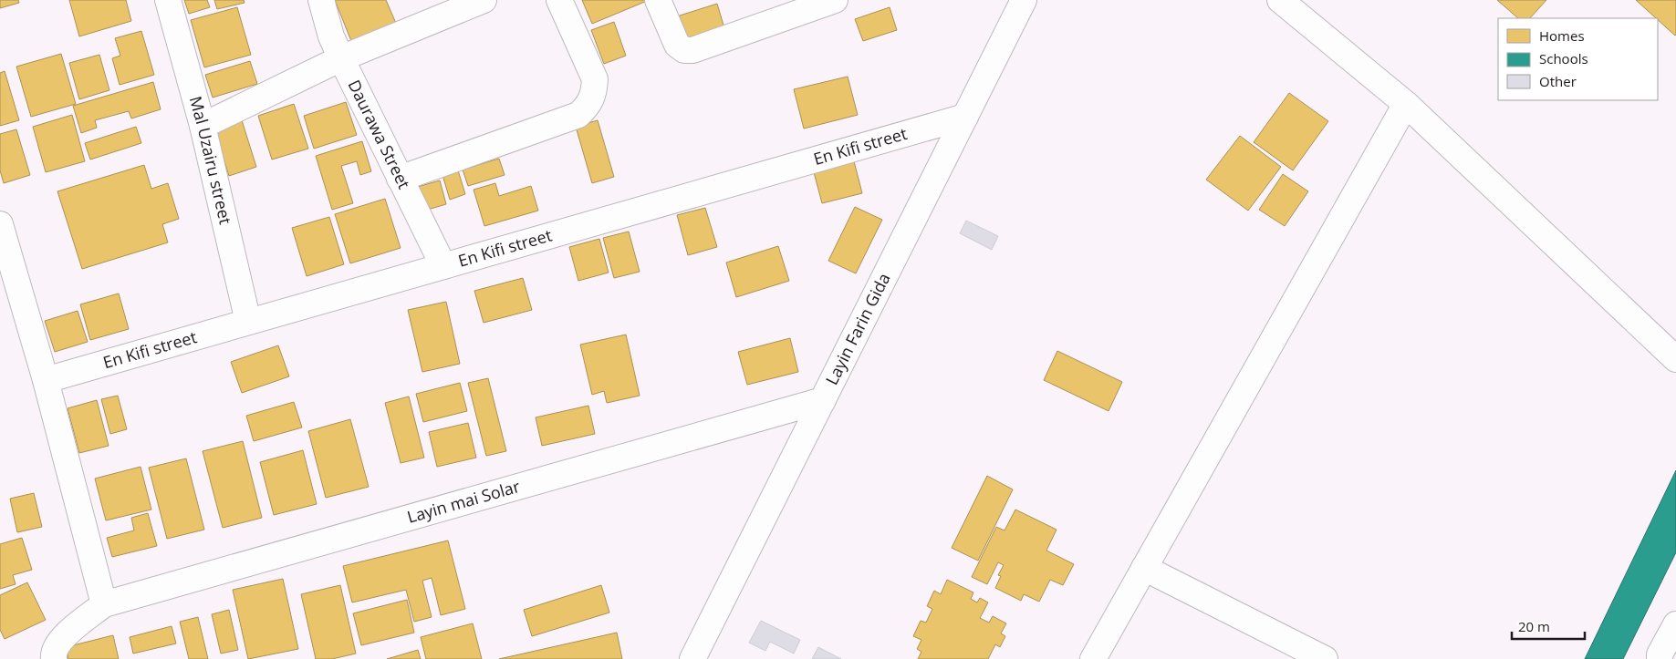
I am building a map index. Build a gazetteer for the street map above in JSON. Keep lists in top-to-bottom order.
{
  "streets": {
    "street": [
      "Daurawa Street",
      "En Kifi street",
      "Mal Uzairu street",
      "Layin Farin Gida",
      "Layin mai Solar"
    ]
  },
  "crossings": [
    ["Daurawa Street", "En Kifi street"],
    ["En Kifi street", "Mal Uzairu street"],
    ["En Kifi street", "Layin Farin Gida"],
    ["Layin Farin Gida", "Layin mai Solar"]
  ],
  "legend": ["Homes", "Schools", "Other"],
  "scale_bar": "20 m"
}
